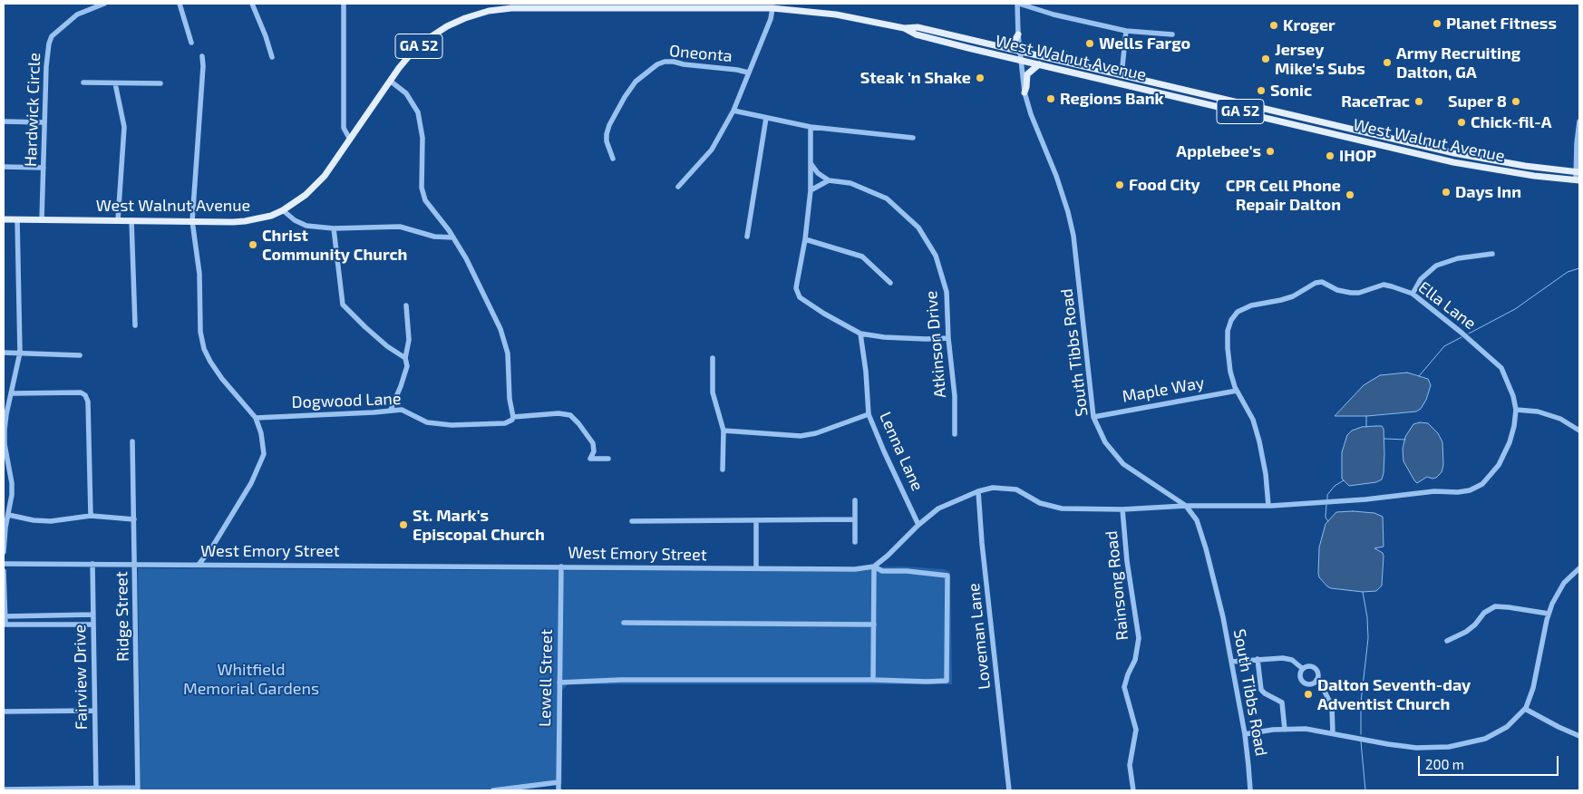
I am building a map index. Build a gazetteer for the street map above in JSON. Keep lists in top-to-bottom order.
{
  "streets": {
    "main road": ["GA 52", "West Walnut Avenue"],
    "street": [
      "Oneonta",
      "Hardwick Circle",
      "Ella Lane",
      "Atkinson Drive",
      "South Tibbs Road",
      "Maple Way",
      "Dogwood Lane",
      "Lenna Lane",
      "West Emory Street",
      "Rainsong Road",
      "Ridge Street",
      "Loveman Lane",
      "Fairview Drive",
      "Lewell Street"
    ]
  },
  "crossings": [
    ["West Walnut Avenue", "Hardwick Circle"],
    ["West Walnut Avenue", "South Tibbs Road"],
    ["Ella Lane", "South Tibbs Road"],
    ["Ella Lane", "Maple Way"],
    ["South Tibbs Road", "Maple Way"],
    ["West Emory Street", "Ridge Street"],
    ["West Emory Street", "Fairview Drive"],
    ["West Emory Street", "Lewell Street"]
  ],
  "parks": ["Whitfield Memorial Gardens"],
  "places": [
    "Planet Fitness",
    "Kroger",
    "Wells Fargo",
    "Jersey Mike's Subs",
    "Army Recruiting Dalton, GA",
    "Steak 'n Shake",
    "Sonic",
    "Regions Bank",
    "RaceTrac",
    "Super 8",
    "Chick-fil-A",
    "Applebee's",
    "IHOP",
    "Food City",
    "Days Inn",
    "CPR Cell Phone Repair Dalton",
    "Christ Community Church",
    "St. Mark's Episcopal Church",
    "Dalton Seventh-day Adventist Church"
  ],
  "scale_bar": "200 m"
}
